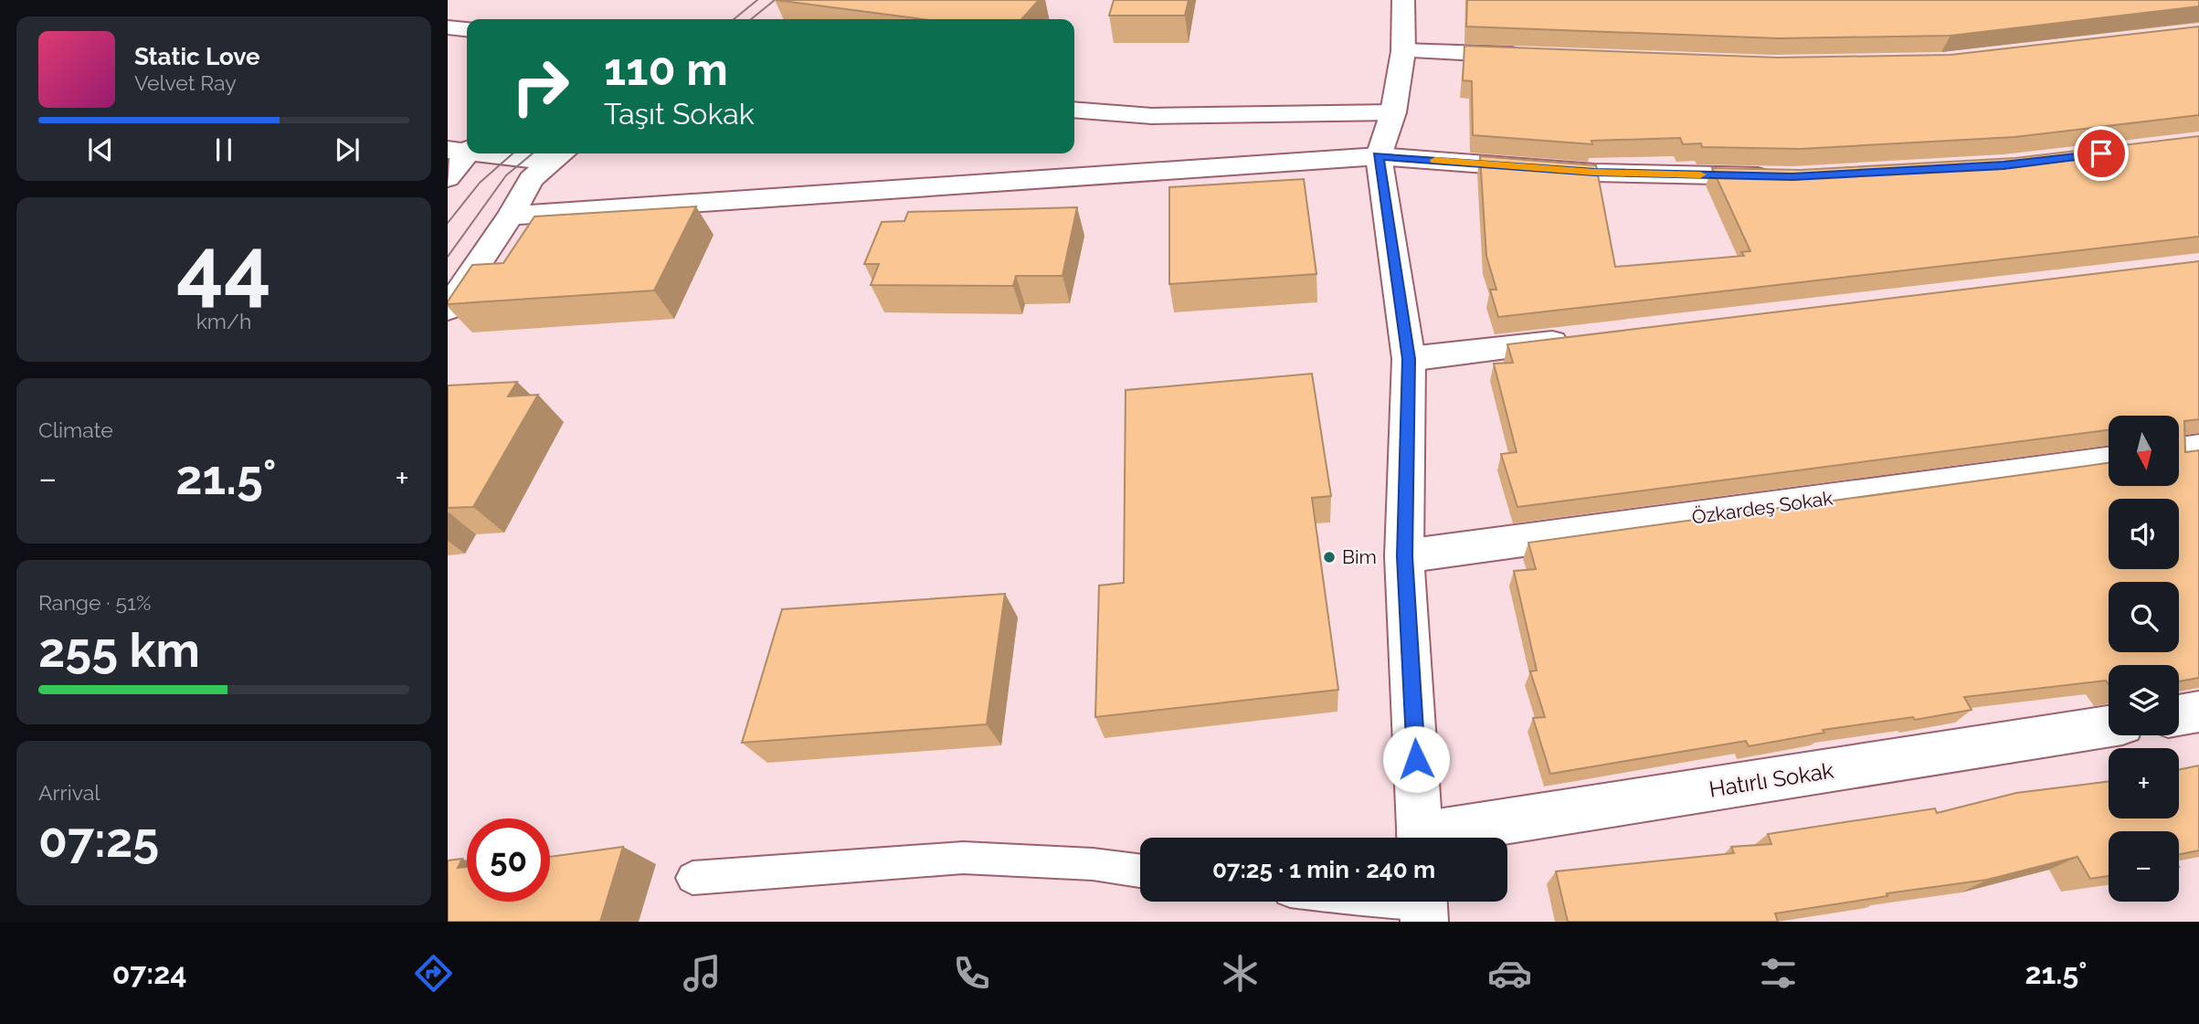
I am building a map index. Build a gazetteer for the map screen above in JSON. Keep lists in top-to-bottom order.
{
  "streets": {
    "street": ["Özkardeş Sokak", "Hatırlı Sokak"]
  },
  "places": ["Bim"],
  "north": "bottom",
  "page": {
    "turn": ["110 m", "Taşıt Sokak"],
    "song": ["Static Love", "Velvet Ray"],
    "tile": [
      ["44", "km/h"],
      "Climate",
      ["Range · 51%", "255 km"],
      ["Arrival", "07:25"]
    ],
    "map_buttons": ["+", "−"],
    "heat": ["−", "21.5°", "+"],
    "limit": "50",
    "trip": "07:25 · 1 min · 240 m",
    "tabs": ["07:24", "21.5°"]
  }
}
